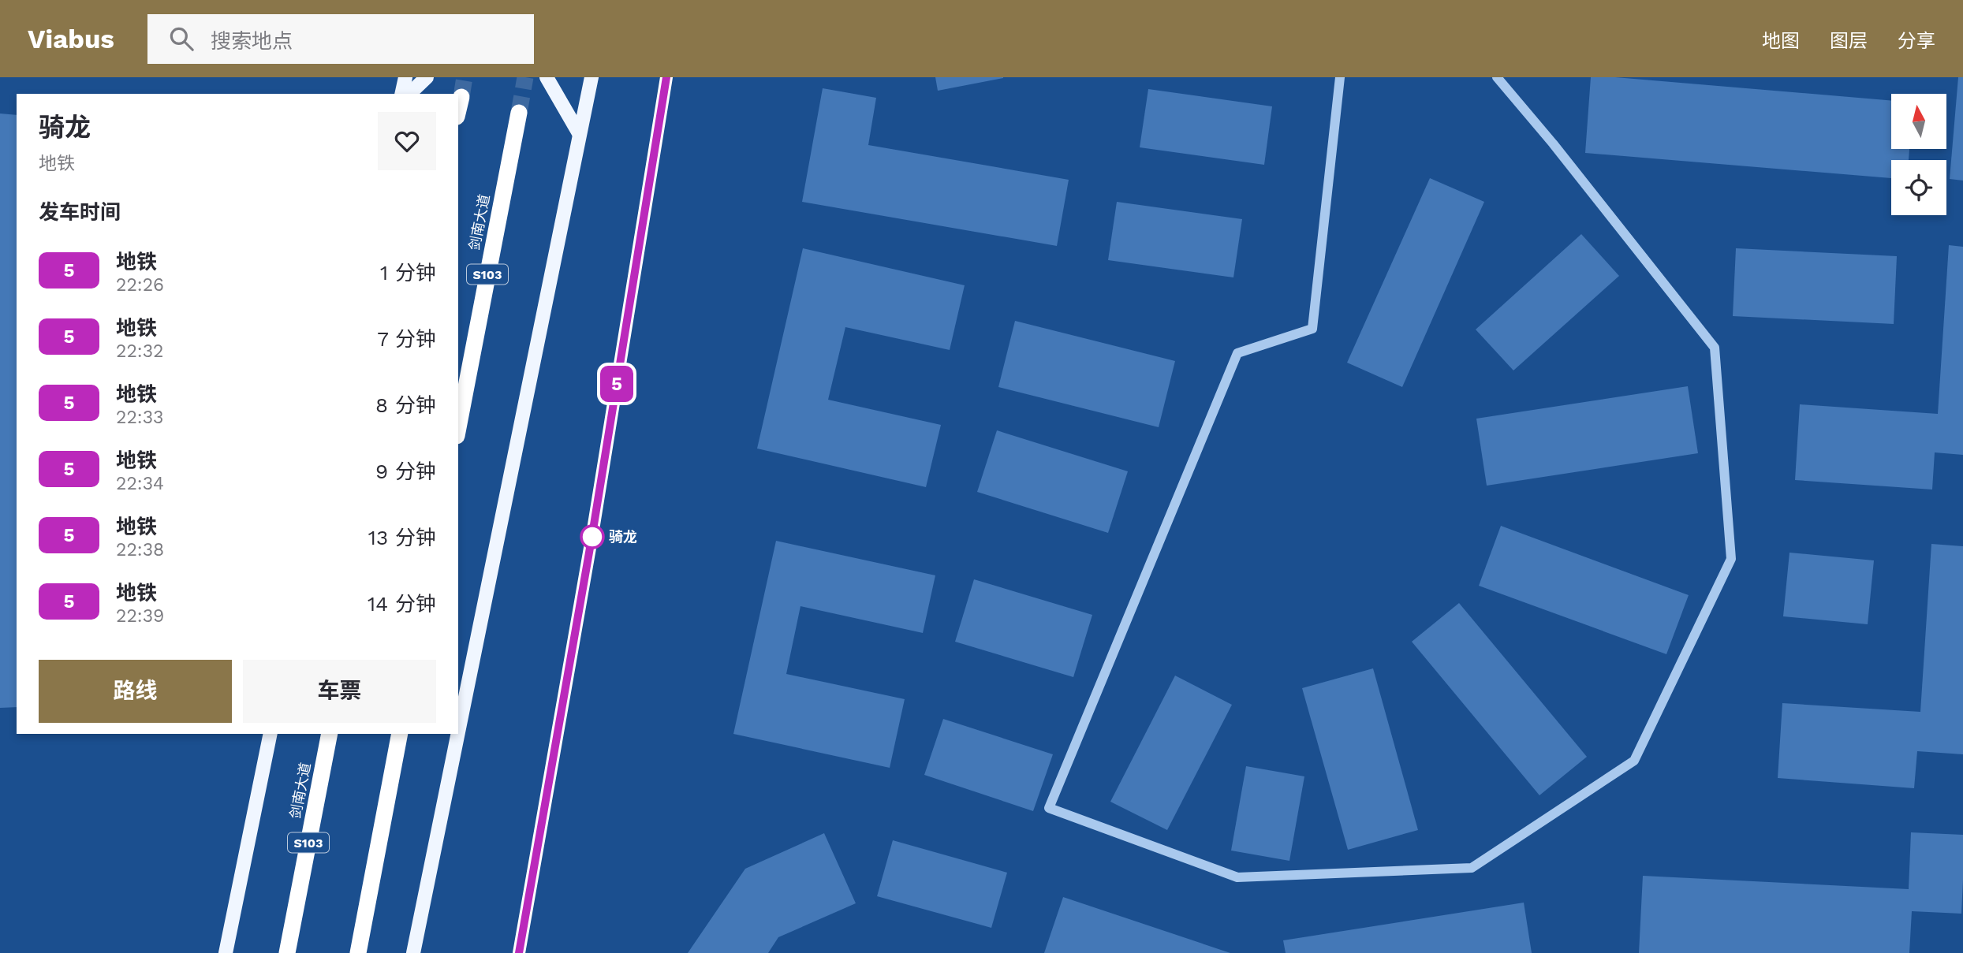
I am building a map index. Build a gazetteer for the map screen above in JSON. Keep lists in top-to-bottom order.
{
  "streets": {
    "highway": ["剑南大道", "S103"]
  },
  "places": ["骑龙"],
  "lines": ["metro line 5"],
  "north": "top",
  "page": {
    "header": "Viabus",
    "search": "搜索地点",
    "nav": ["地图", "图层", "分享"],
    "on_map": "5",
    "heading": [
      ["骑龙", "地铁"],
      "发车时间"
    ],
    "list": [
      {
        "mark": "5",
        "name": "地铁",
        "note": "22:26",
        "value": "1 分钟"
      },
      {
        "mark": "5",
        "name": "地铁",
        "note": "22:32",
        "value": "7 分钟"
      },
      {
        "mark": "5",
        "name": "地铁",
        "note": "22:33",
        "value": "8 分钟"
      },
      {
        "mark": "5",
        "name": "地铁",
        "note": "22:34",
        "value": "9 分钟"
      },
      {
        "mark": "5",
        "name": "地铁",
        "note": "22:38",
        "value": "13 分钟"
      },
      {
        "mark": "5",
        "name": "地铁",
        "note": "22:39",
        "value": "14 分钟"
      }
    ],
    "buttons": ["路线", "车票"]
  }
}
